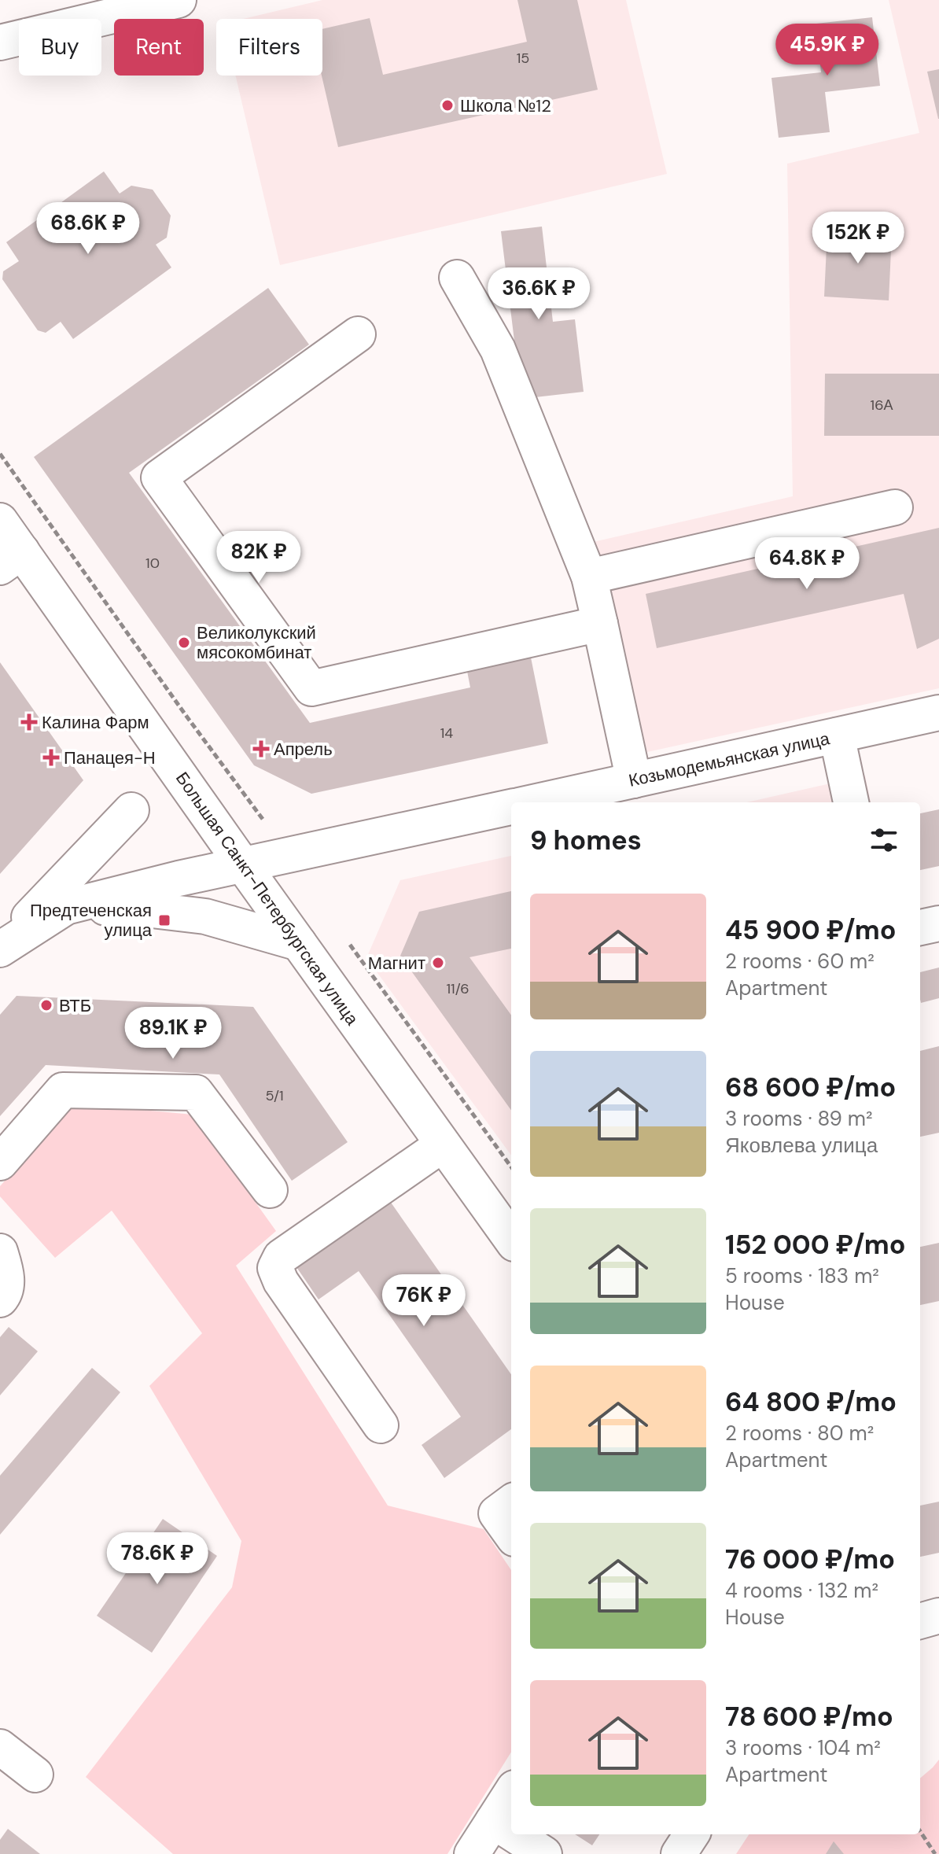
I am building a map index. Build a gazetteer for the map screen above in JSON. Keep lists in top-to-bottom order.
{
  "streets": {
    "street": ["Козьмодемьянская улица", "Большая Санкт-Петербургская улица"]
  },
  "crossings": [
    ["Козьмодемьянская улица", "Большая Санкт-Петербургская улица"]
  ],
  "places": {
    "other": [
      "Школа №12",
      "Великолукский мясокомбинат",
      "Магнит",
      "ВТБ"
    ],
    "health": ["Калина Фарм", "Апрель", "Панацея-Н"],
    "transit": ["Предтеченская улица"]
  },
  "house_numbers": [
    "15",
    "16А",
    "10",
    "14",
    "11/6",
    "5/1"
  ],
  "page": {
    "chip": ["Buy", "Rent", "Filters"],
    "price": [
      "45.9K ₽",
      "68.6K ₽",
      "152K ₽",
      "36.6K ₽",
      "82K ₽",
      "64.8K ₽",
      "89.1K ₽",
      "76K ₽",
      "78.6K ₽"
    ],
    "heading": "9 homes",
    "list": [
      {
        "name": "45 900 ₽/mo",
        "note": "2 rooms · 60 m² · Apartment"
      },
      {
        "name": "68 600 ₽/mo",
        "note": "3 rooms · 89 m² · Яковлева улица"
      },
      {
        "name": "152 000 ₽/mo",
        "note": "5 rooms · 183 m² · House"
      },
      {
        "name": "64 800 ₽/mo",
        "note": "2 rooms · 80 m² · Apartment"
      },
      {
        "name": "76 000 ₽/mo",
        "note": "4 rooms · 132 m² · House"
      },
      {
        "name": "78 600 ₽/mo",
        "note": "3 rooms · 104 m² · Apartment"
      }
    ]
  }
}
